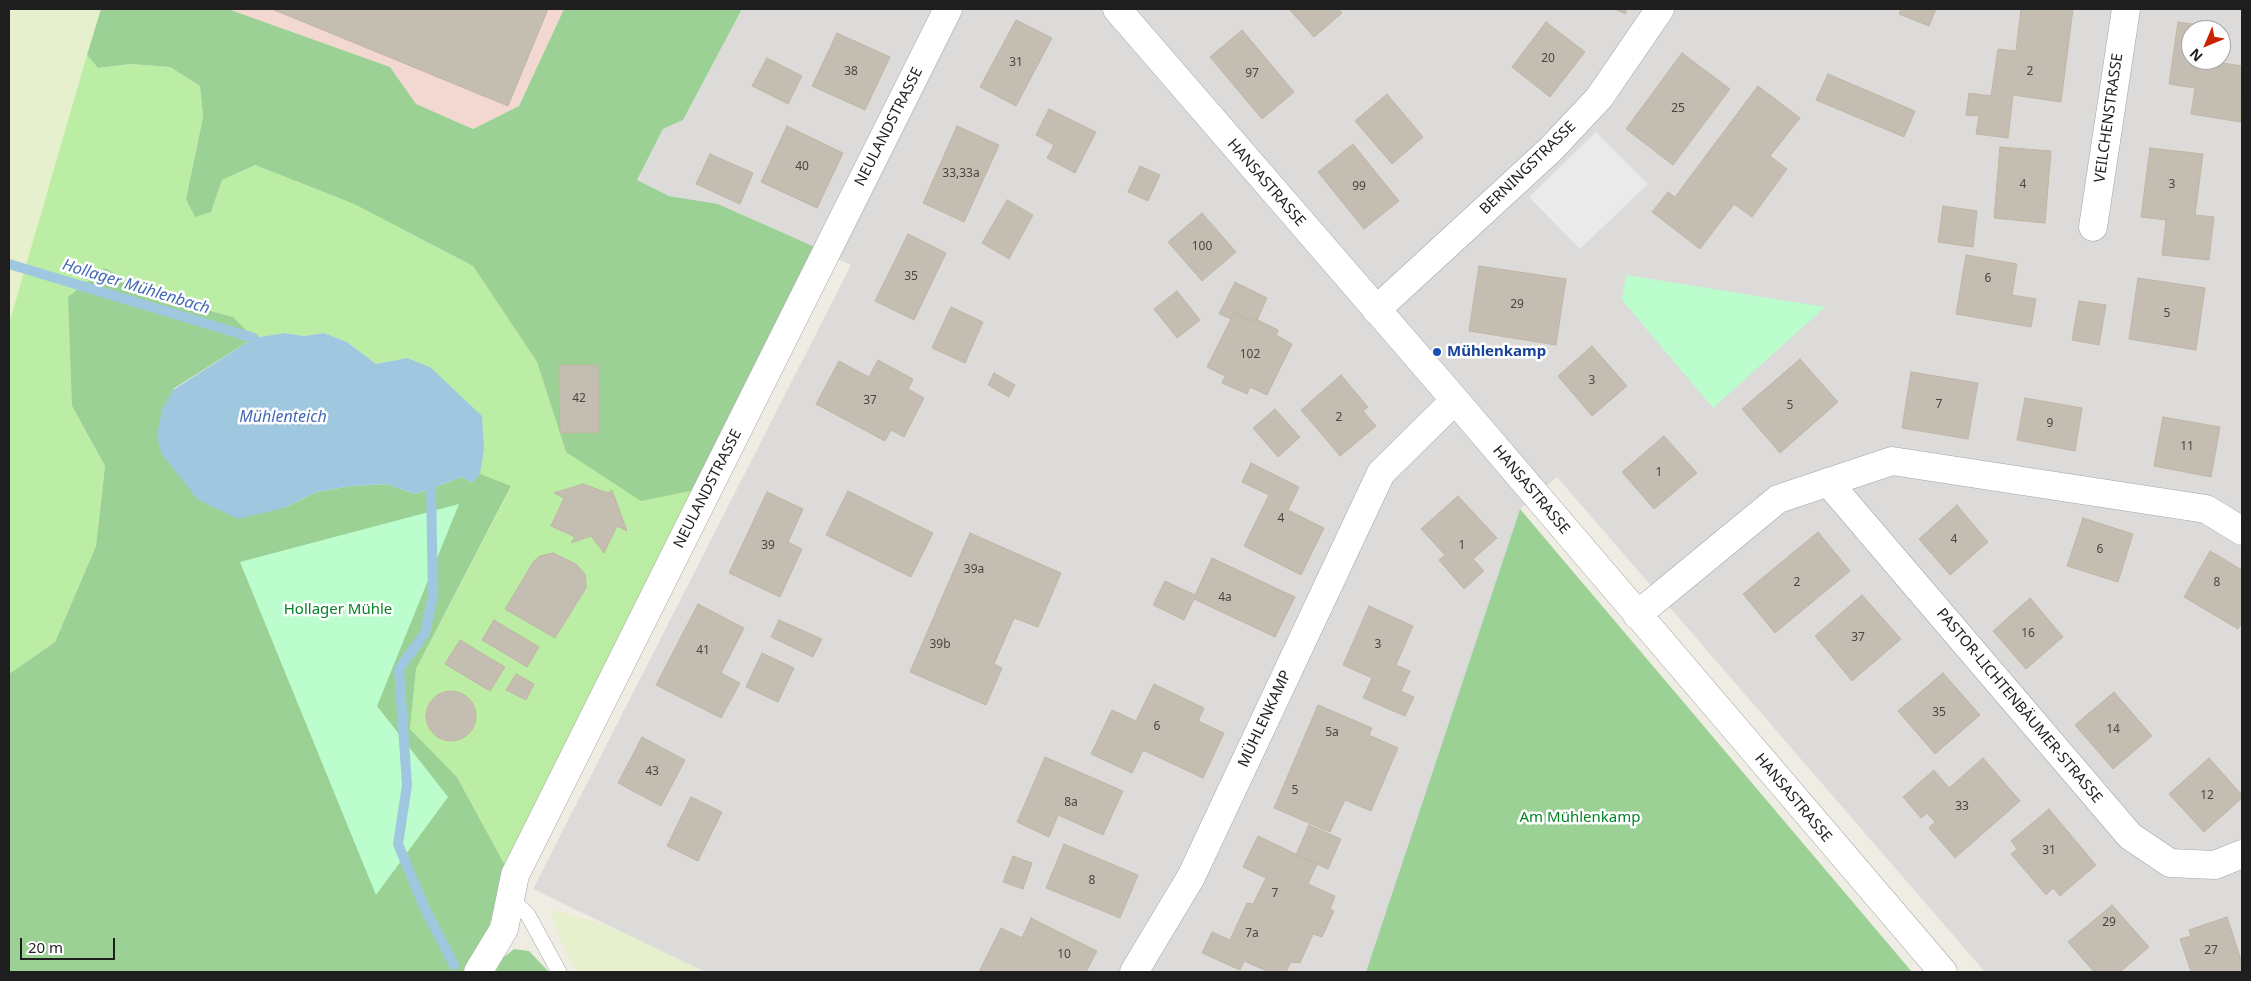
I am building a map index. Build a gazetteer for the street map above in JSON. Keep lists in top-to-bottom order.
{
  "streets": {
    "street": [
      "VEILCHENSTRASSE",
      "NEULANDSTRASSE",
      "BERNINGSTRASSE",
      "HANSASTRASSE",
      "PASTOR-LICHTENBÄUMER-STRASSE",
      "MÜHLENKAMP"
    ]
  },
  "crossings": [
    ["BERNINGSTRASSE", "HANSASTRASSE"],
    ["HANSASTRASSE", "MÜHLENKAMP"]
  ],
  "water": ["Hollager Mühlenbach", "Mühlenteich"],
  "parks": ["Hollager Mühle", "Am Mühlenkamp"],
  "places": ["Mühlenkamp"],
  "house_numbers": [
    "20",
    "31",
    "38",
    "2",
    "97",
    "25",
    "40",
    "33,33a",
    "4",
    "3",
    "99",
    "100",
    "35",
    "6",
    "29",
    "5",
    "102",
    "3",
    "42",
    "37",
    "7",
    "5",
    "2",
    "9",
    "11",
    "1",
    "4",
    "4",
    "39",
    "1",
    "6",
    "39a",
    "2",
    "8",
    "4a",
    "16",
    "37",
    "39b",
    "3",
    "41",
    "35",
    "6",
    "14",
    "5a",
    "43",
    "5",
    "12",
    "8a",
    "33",
    "31",
    "8",
    "7",
    "29",
    "7a",
    "27",
    "10"
  ],
  "scale_bar": "20 m",
  "north": "bottom left"
}
